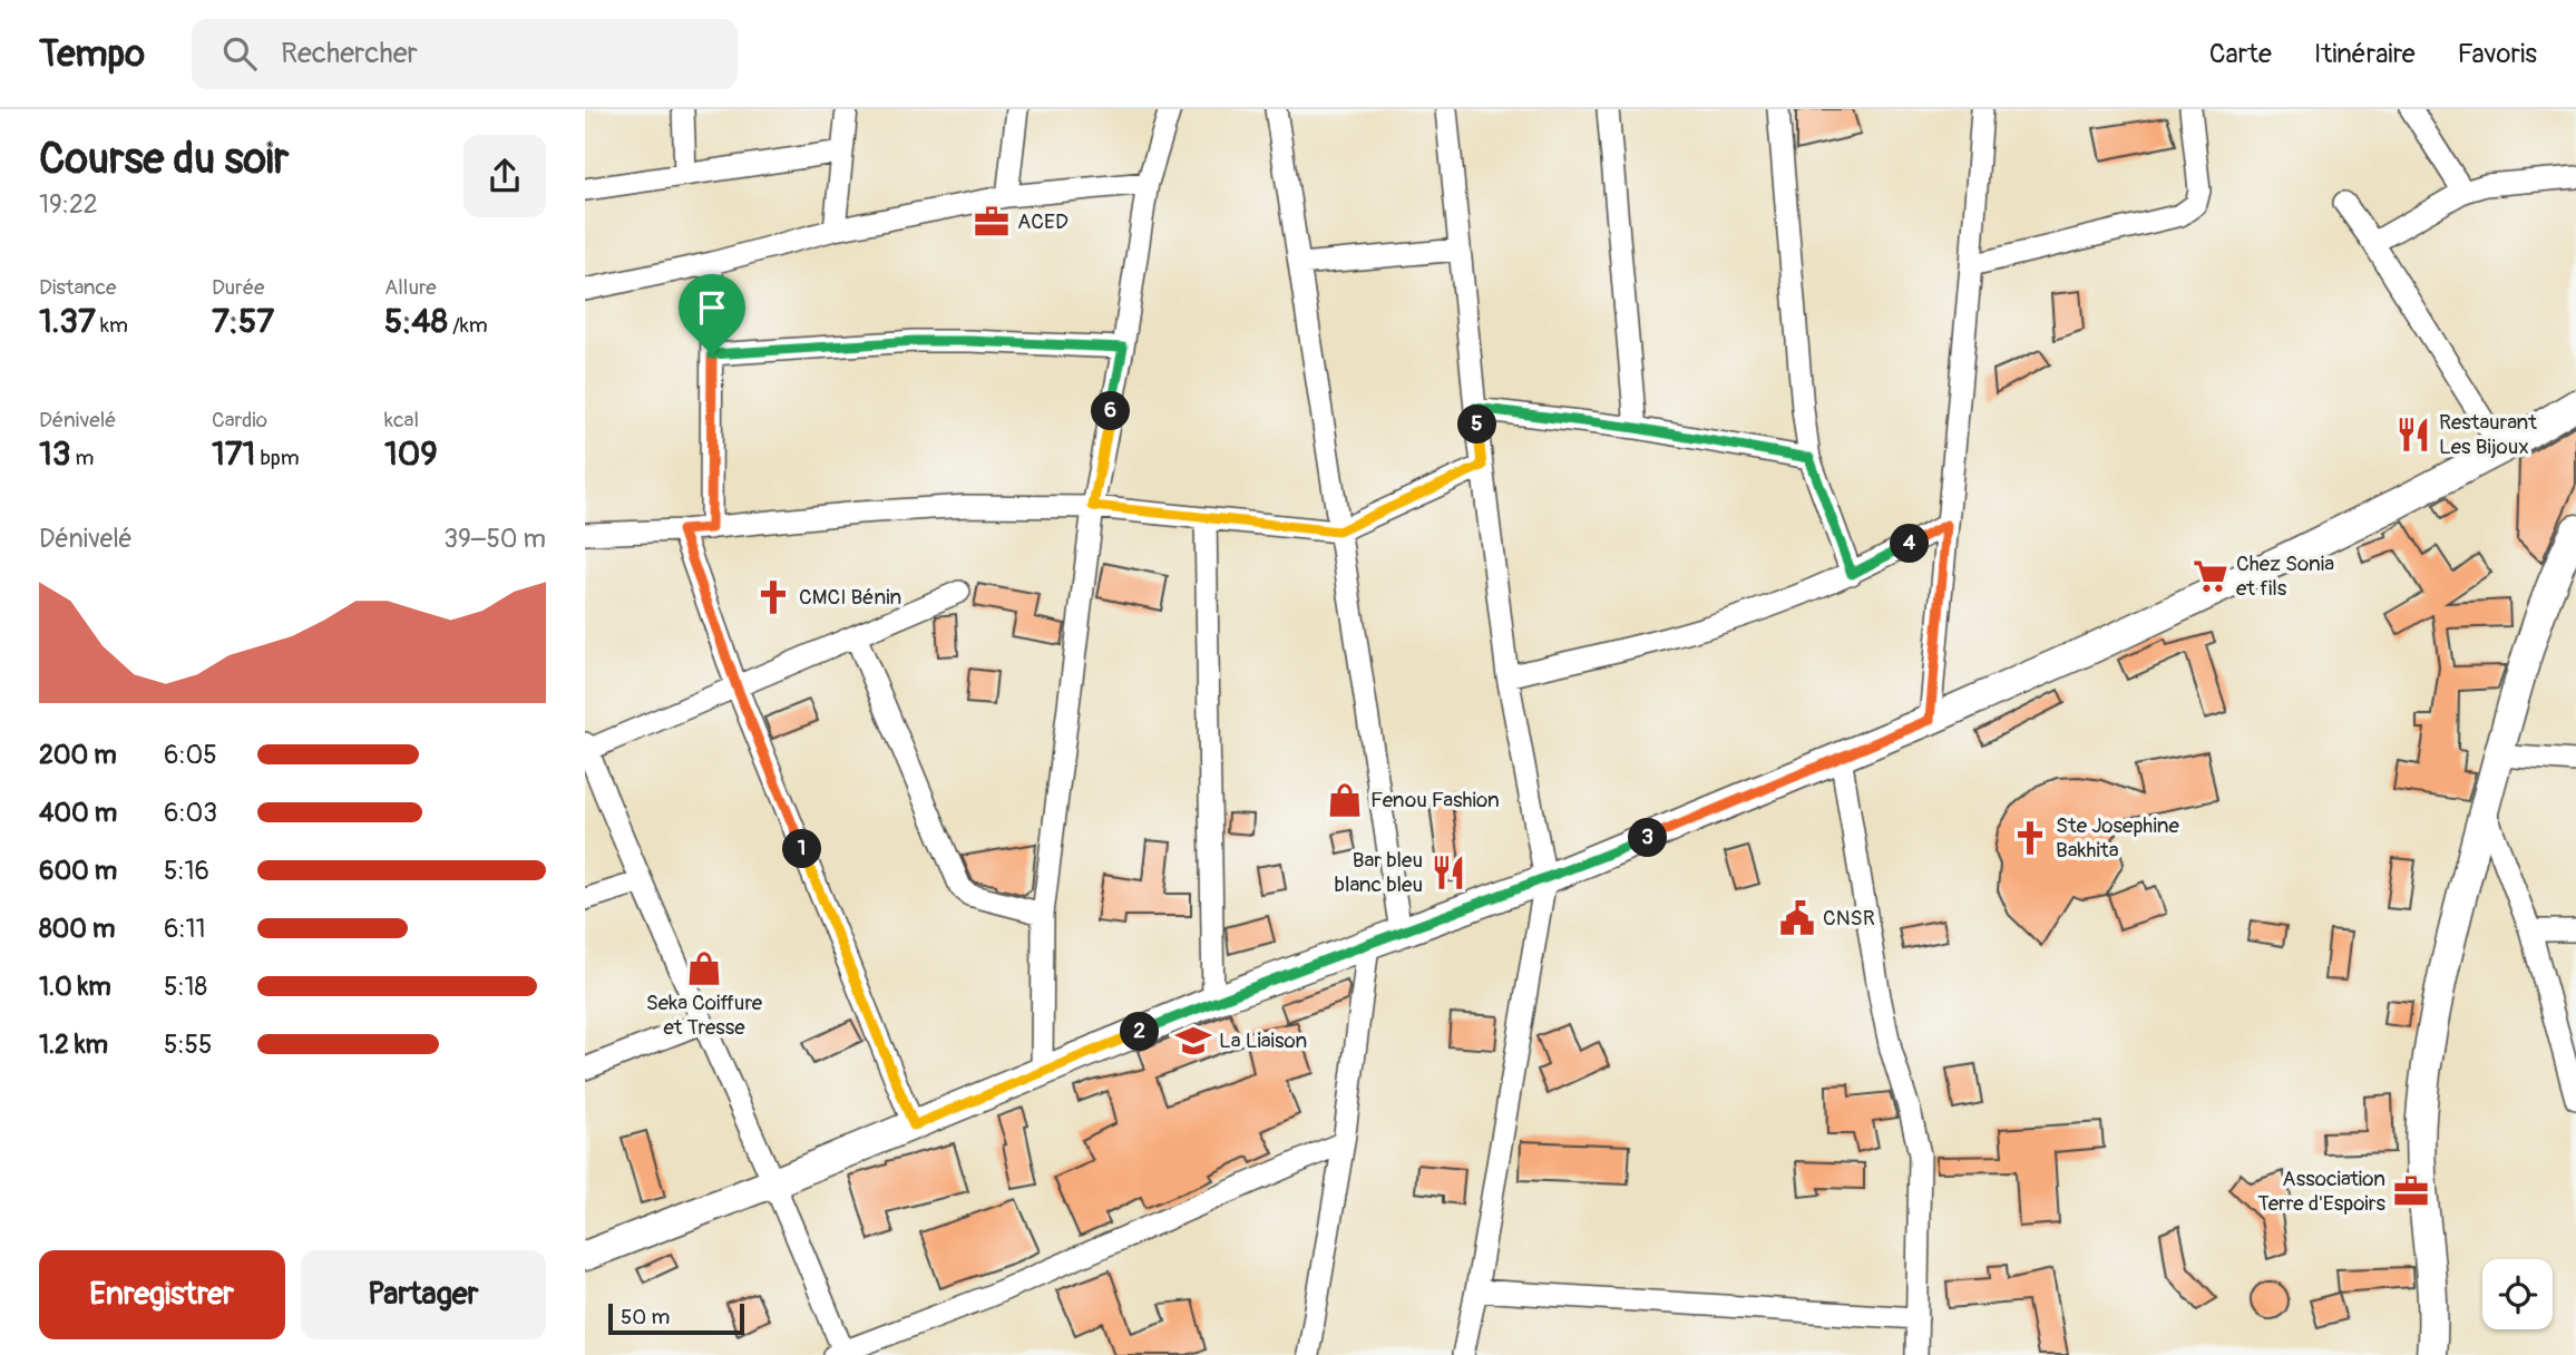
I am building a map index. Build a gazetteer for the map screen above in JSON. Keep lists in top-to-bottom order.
{
  "places": {
    "office": ["ACED", "Association Terre d'Espoirs"],
    "restaurant": ["Restaurant Les Bijoux", "Bar bleu blanc bleu"],
    "supermarket": ["Chez Sonia et fils"],
    "church": ["CMCI Bénin", "Ste Josephine Bakhita"],
    "shop": ["Fenou Fashion", "Seka Coiffure et Tresse"],
    "public building": ["CNSR"],
    "school or university": ["La Liaison"]
  },
  "scale_bar": "50 m",
  "page": {
    "header": "Tempo",
    "search": "Rechercher",
    "nav": ["Carte", "Itinéraire", "Favoris"],
    "heading": ["Course du soir", "19:22"],
    "stats": [
      ["Distance", "1.37 km"],
      ["Durée", "7:57"],
      ["Allure", "5:48 /km"],
      ["Dénivelé", "13 m"],
      ["Cardio", "171 bpm"],
      ["kcal", "109"]
    ],
    "pins": [
      "6",
      "5",
      "4",
      "3",
      "1",
      "2"
    ],
    "chart": ["Dénivelé", "39–50 m"],
    "list": [
      {
        "name": "200 m",
        "note": "6:05"
      },
      {
        "name": "400 m",
        "note": "6:03"
      },
      {
        "name": "600 m",
        "note": "5:16"
      },
      {
        "name": "800 m",
        "note": "6:11"
      },
      {
        "name": "1.0 km",
        "note": "5:18"
      },
      {
        "name": "1.2 km",
        "note": "5:55"
      }
    ],
    "buttons": ["Enregistrer", "Partager"],
    "scale": "50 m"
  }
}
